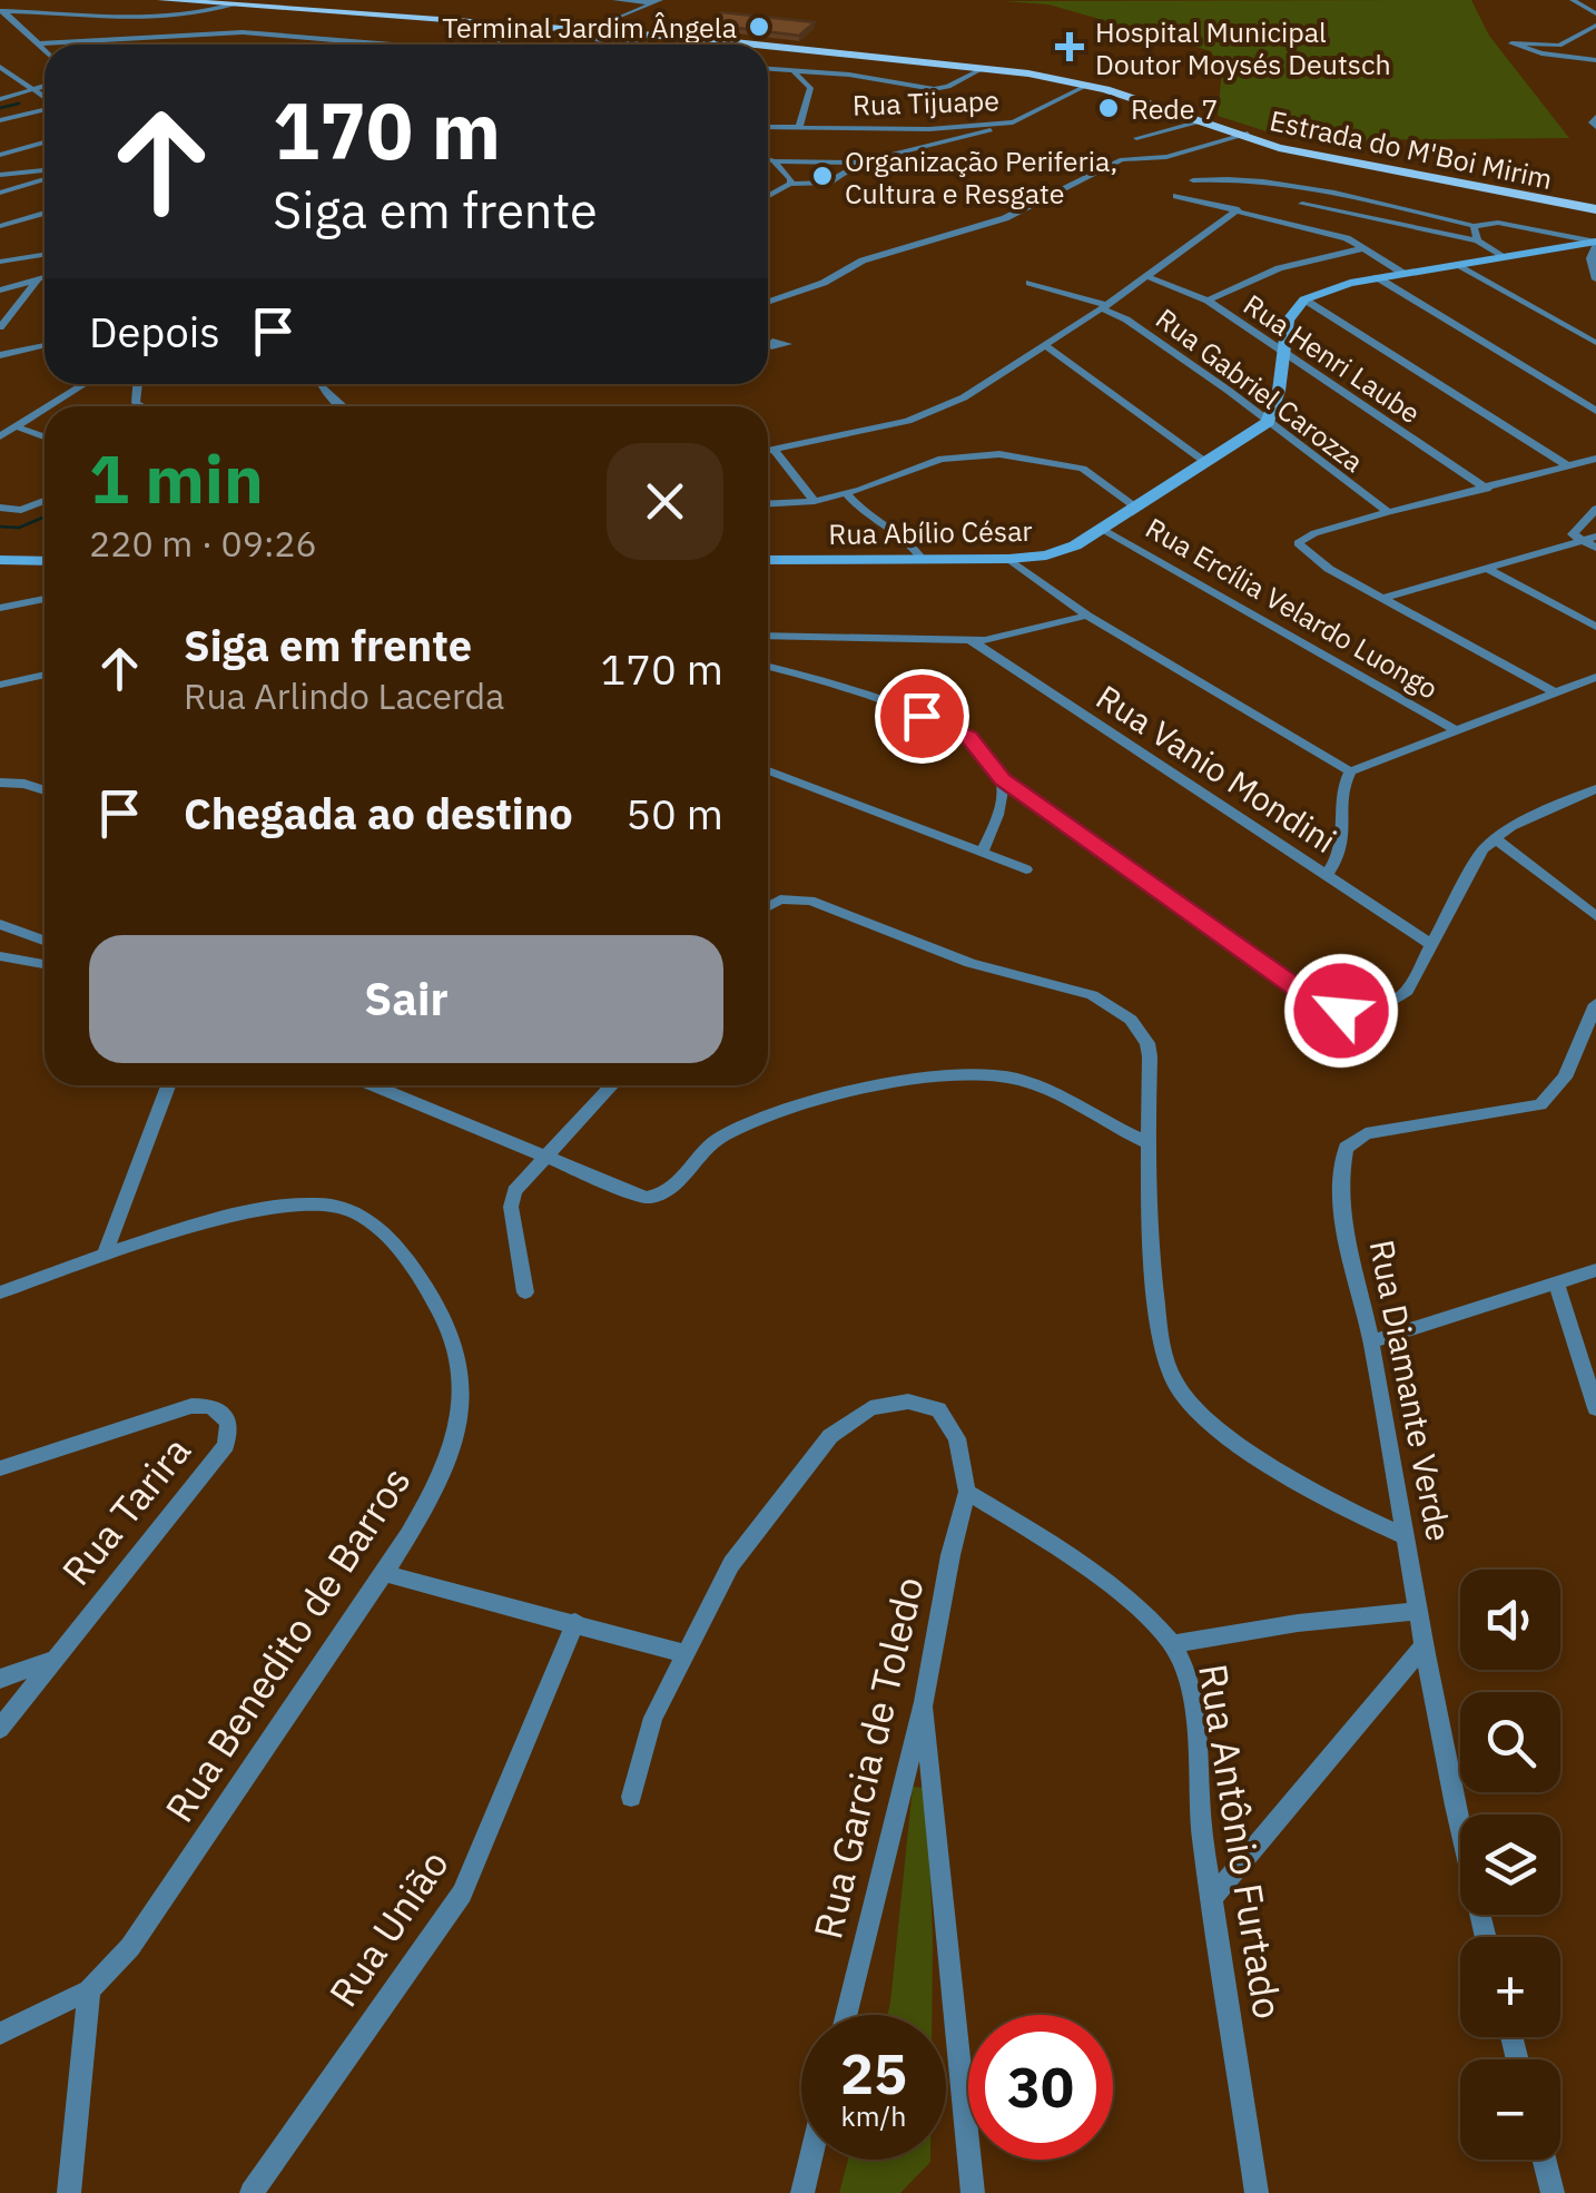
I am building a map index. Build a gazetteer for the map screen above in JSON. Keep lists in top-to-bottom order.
{
  "streets": {
    "main road": ["Estrada do M'Boi Mirim", "Rua Abílio César"],
    "street": [
      "Rua Tijuape",
      "Rua Henri Laube",
      "Rua Gabriel Carozza",
      "Rua Ercília Velardo Luongo",
      "Rua Vanio Mondini",
      "Rua Diamante Verde",
      "Rua Tarira",
      "Rua Benedito de Barros",
      "Rua Garcia de Toledo",
      "Rua Antônio Furtado",
      "Rua União"
    ]
  },
  "crossings": [
    ["Rua Tijuape", "Estrada do M'Boi Mirim"],
    ["Rua Gabriel Carozza", "Rua Abílio César"],
    ["Rua Abílio César", "Rua Ercília Velardo Luongo"],
    ["Rua Garcia de Toledo", "Rua Antônio Furtado"]
  ],
  "places": {
    "other": ["Terminal Jardim Ângela", "Rede 7", "Organização Periferia, Cultura e Resgate"],
    "health": ["Hospital Municipal Doutor Moysés Deutsch"]
  },
  "page": {
    "turn": ["170 m", "Siga em frente"],
    "then": "Depois",
    "heading": ["1 min", "220 m · 09:26"],
    "list": [
      {
        "name": "Siga em frente",
        "note": "Rua Arlindo Lacerda",
        "value": "170 m"
      },
      {
        "name": "Chegada ao destino",
        "value": "50 m"
      }
    ],
    "buttons": "Sair",
    "map_buttons": ["+", "−"],
    "speed": "25 km/h",
    "limit": "30"
  }
}
